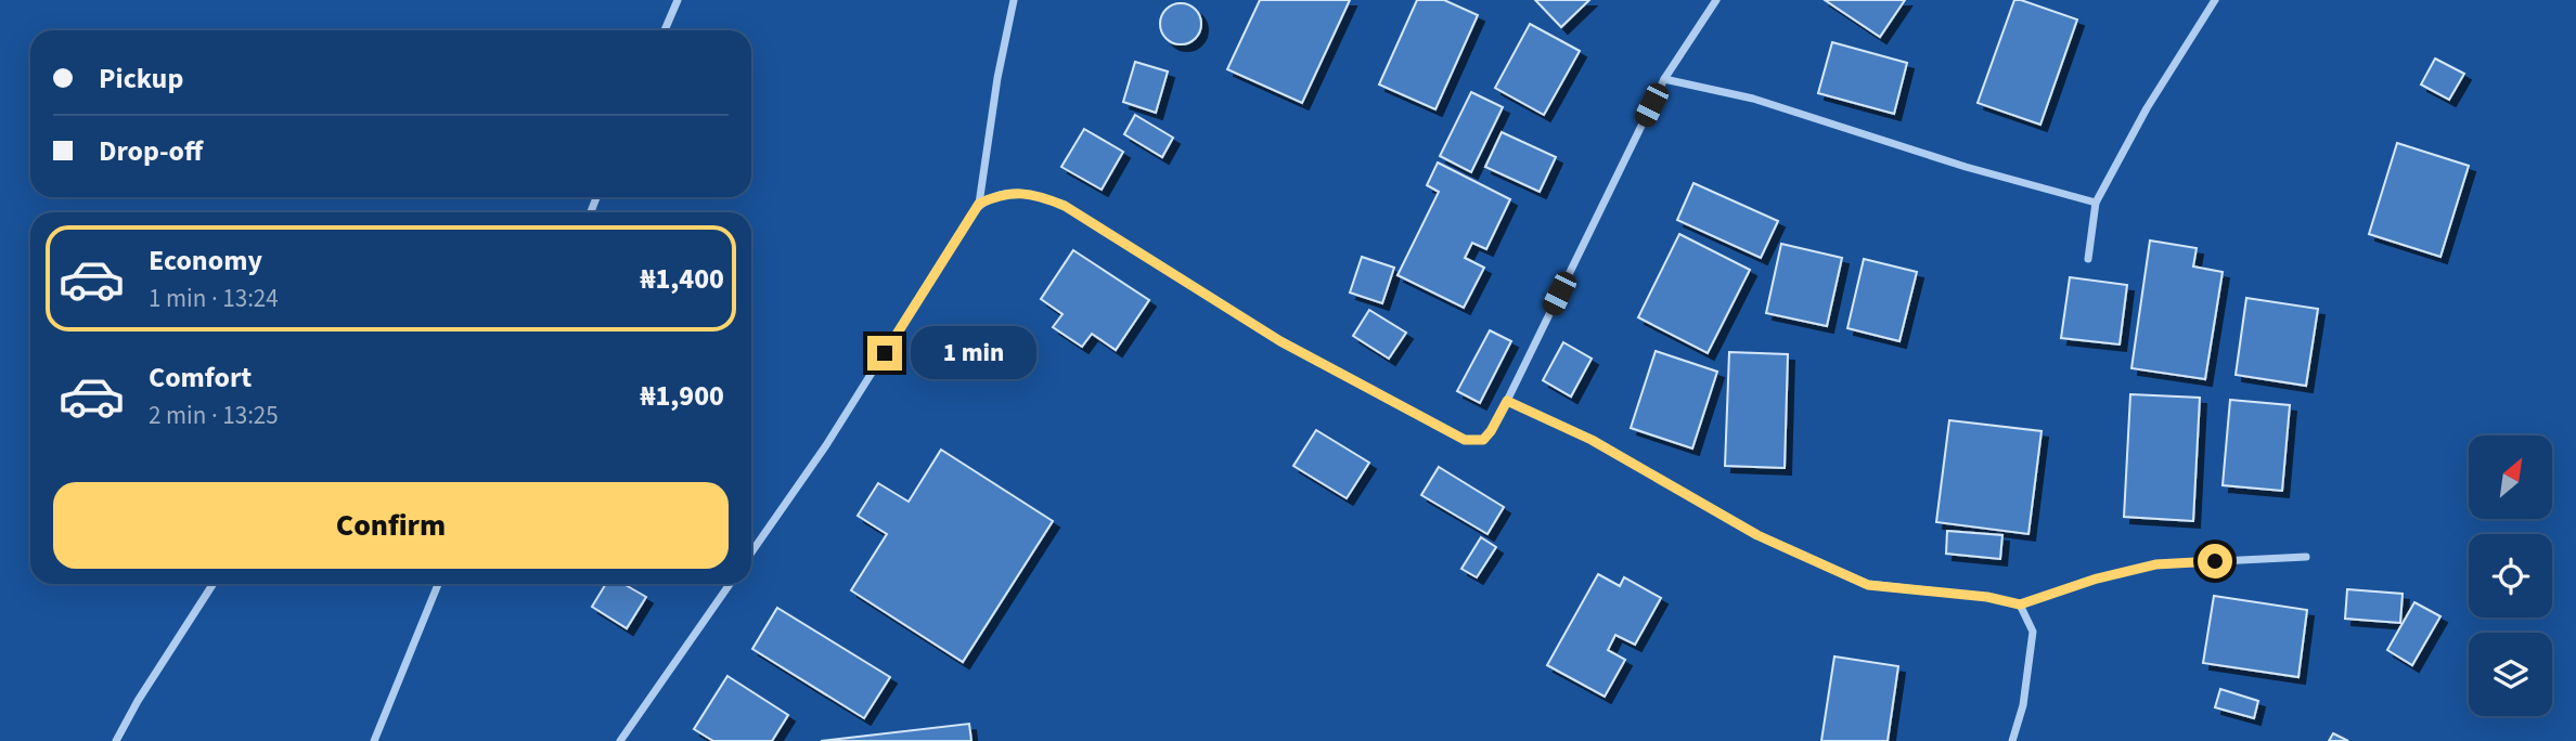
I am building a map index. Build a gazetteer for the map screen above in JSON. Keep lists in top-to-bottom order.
{
  "north": "top right",
  "page": {
    "banner": ["Pickup", "Drop-off"],
    "list": [
      {
        "name": "Economy",
        "note": "1 min · 13:24",
        "value": "₦1,400"
      },
      {
        "name": "Comfort",
        "note": "2 min · 13:25",
        "value": "₦1,900"
      }
    ],
    "bubble": "1 min",
    "buttons": "Confirm"
  }
}
